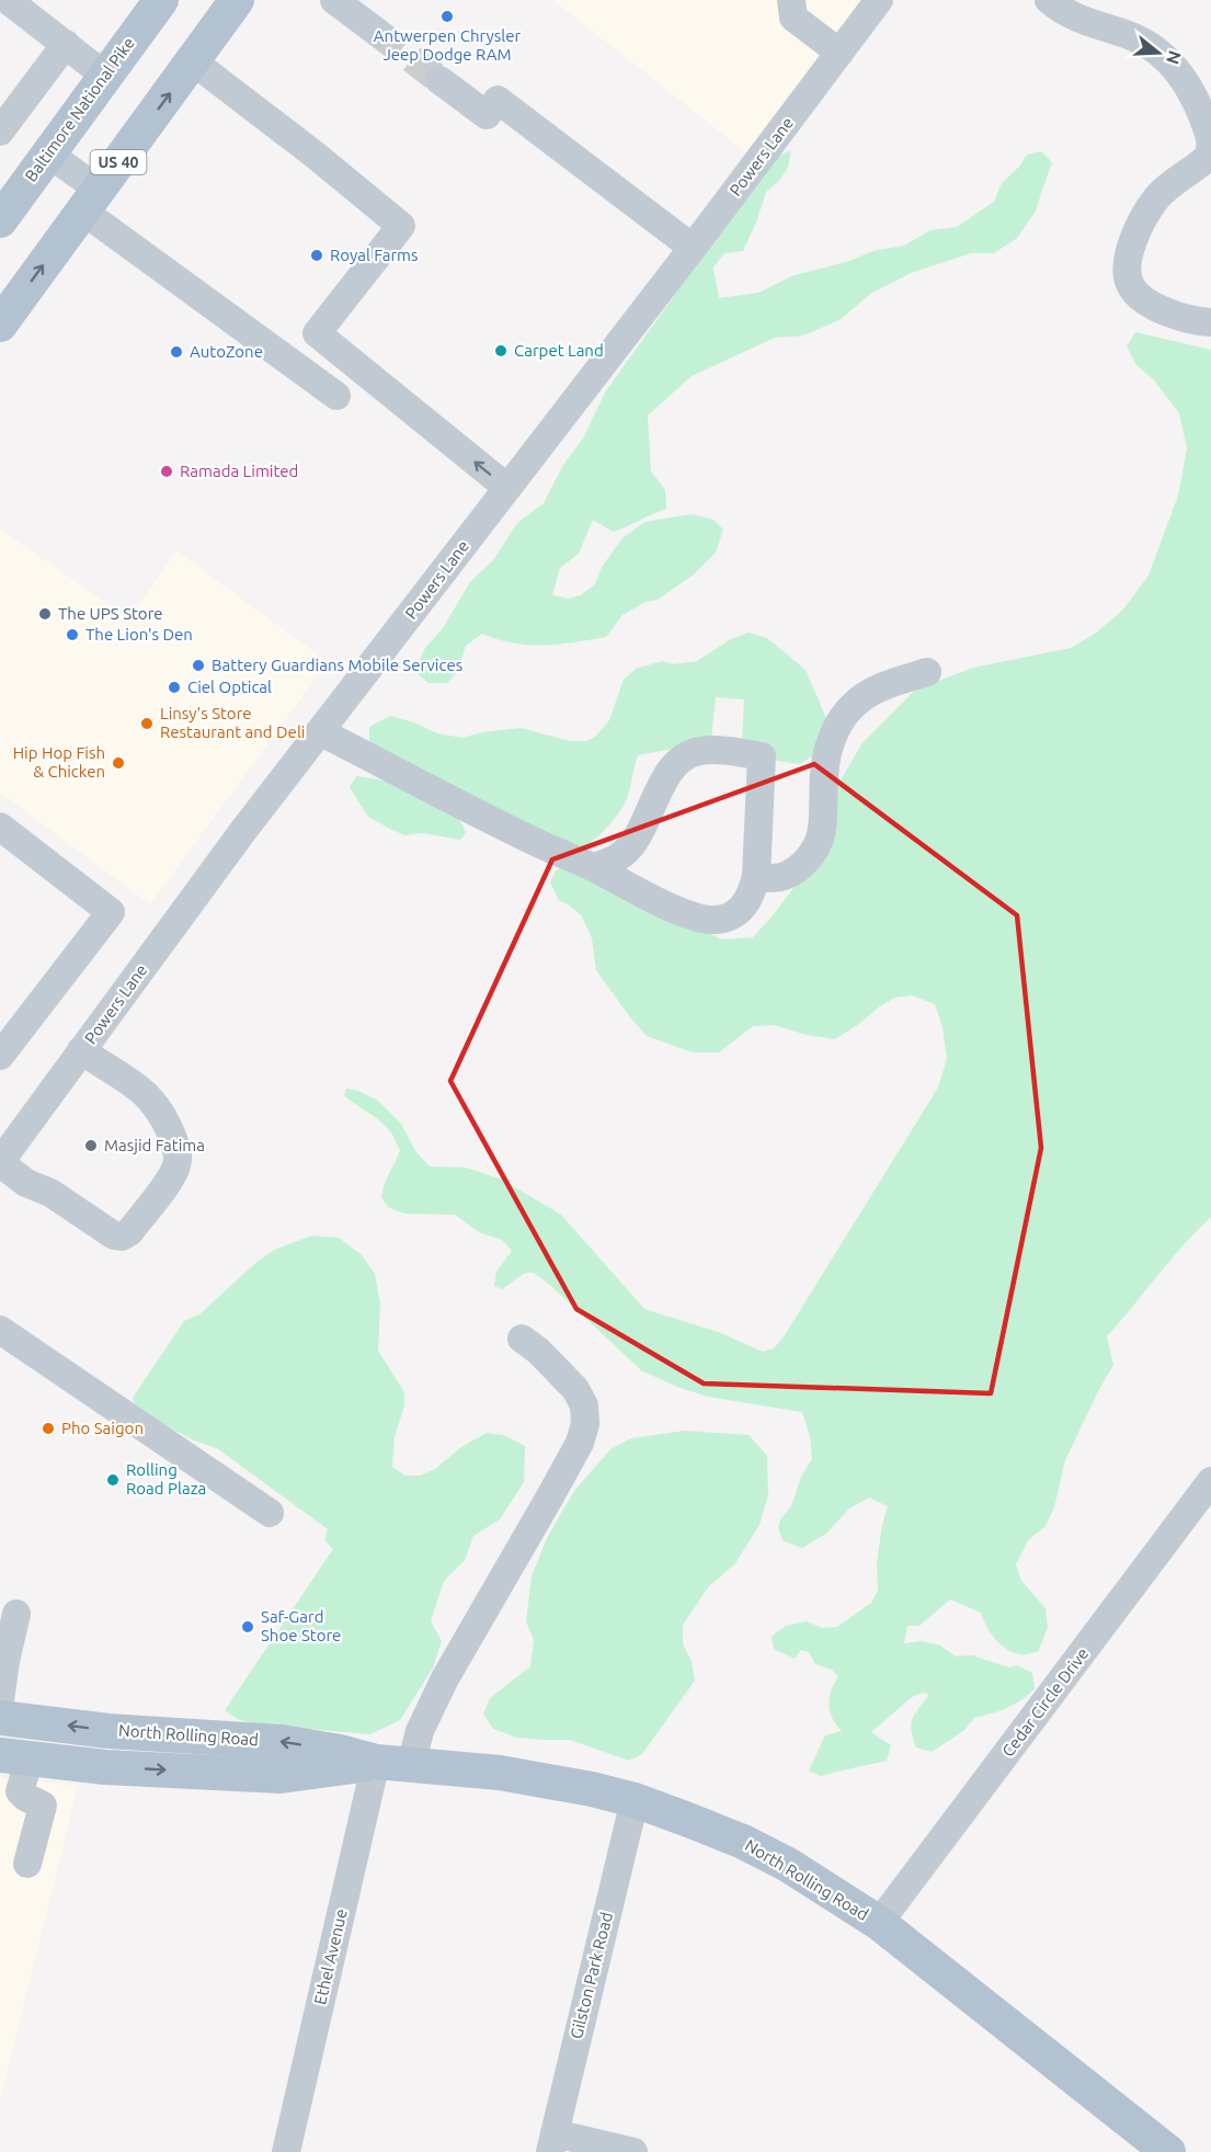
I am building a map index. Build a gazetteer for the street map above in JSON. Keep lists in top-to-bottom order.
{
  "streets": {
    "main road": ["Baltimore National Pike", "US 40", "North Rolling Road"],
    "street": [
      "Powers Lane",
      "Cedar Circle Drive",
      "Ethel Avenue",
      "Gilston Park Road"
    ]
  },
  "crossings": [
    ["Cedar Circle Drive", "North Rolling Road"],
    ["North Rolling Road", "Ethel Avenue"],
    ["North Rolling Road", "Gilston Park Road"]
  ],
  "places": [
    "Antwerpen Chrysler Jeep Dodge RAM",
    "Royal Farms",
    "Carpet Land",
    "AutoZone",
    "Ramada Limited",
    "The UPS Store",
    "The Lion's Den",
    "Battery Guardians Mobile Services",
    "Ciel Optical",
    "Linsy's Store Restaurant and Deli",
    "Hip Hop Fish & Chicken",
    "Masjid Fatima",
    "Pho Saigon",
    "Rolling Road Plaza",
    "Saf-Gard Shoe Store"
  ],
  "north": "right"
}
